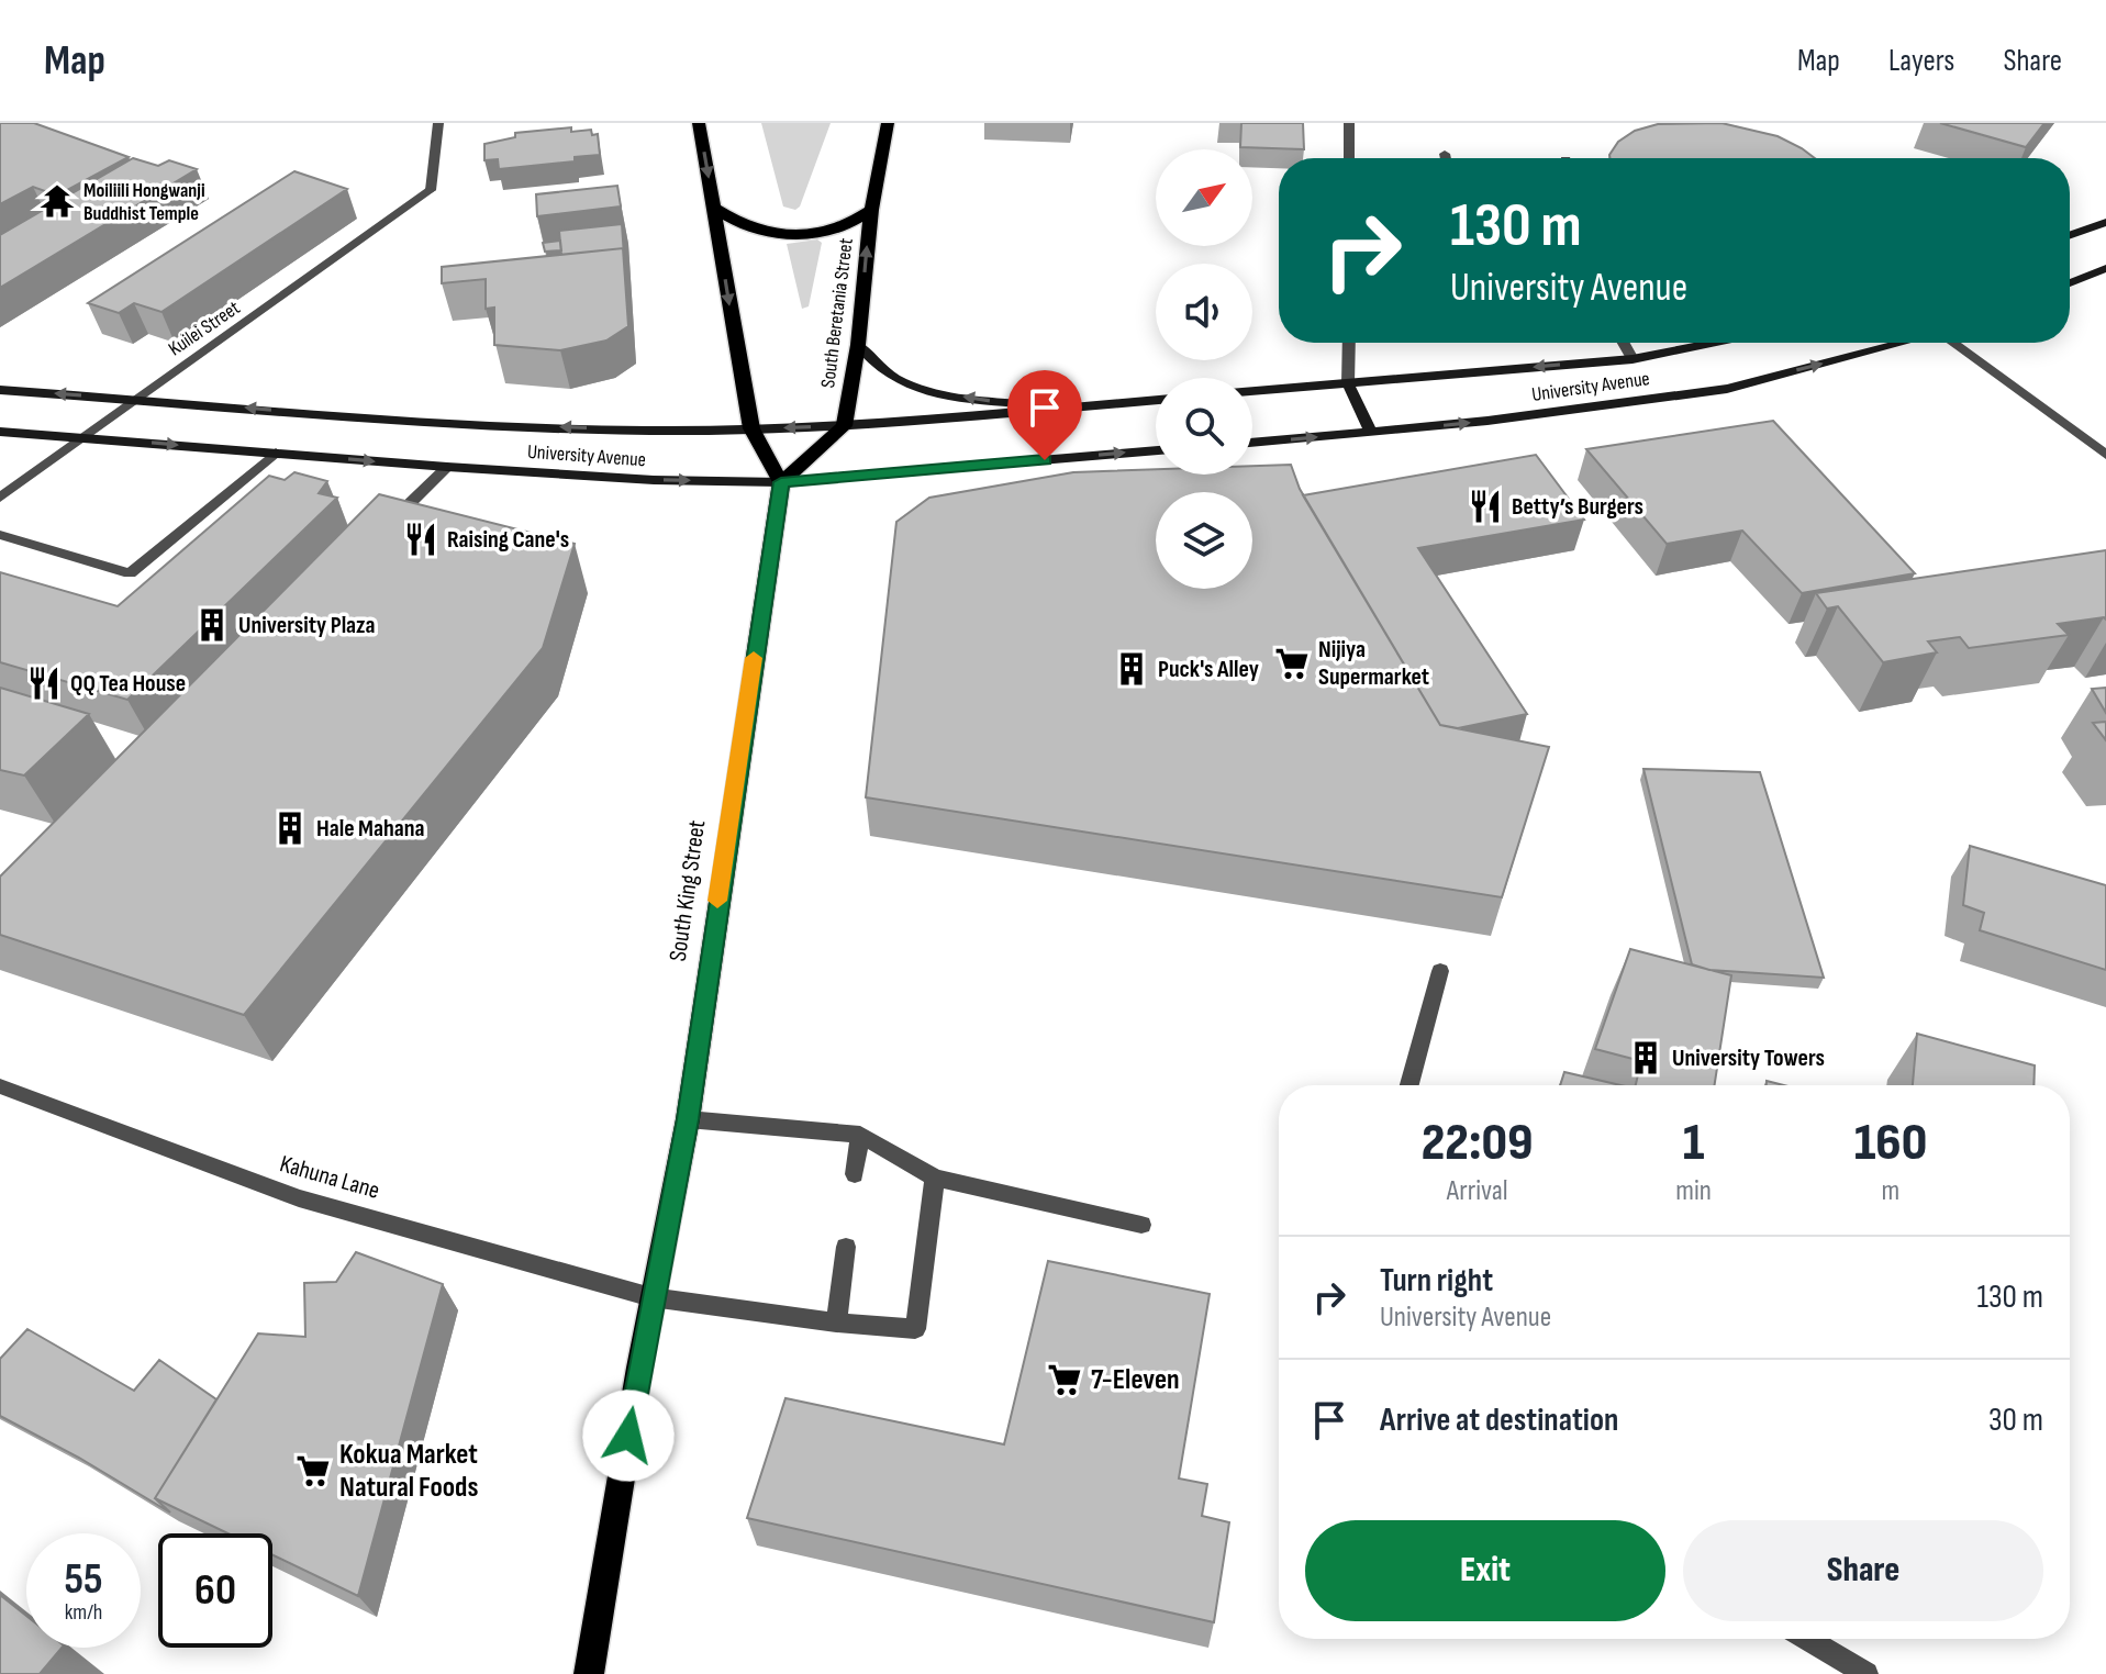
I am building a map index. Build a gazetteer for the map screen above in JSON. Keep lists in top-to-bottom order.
{
  "streets": {
    "main road": ["South Beretania Street", "University Avenue", "South King Street"],
    "street": ["Kuilei Street", "Kahuna Lane"]
  },
  "crossings": [
    ["South Beretania Street", "University Avenue"],
    ["Kuilei Street", "University Avenue"],
    ["University Avenue", "South King Street"],
    ["South King Street", "Kahuna Lane"]
  ],
  "places": {
    "temple": ["Moiliili Hongwanji Buddhist Temple"],
    "restaurant": ["Betty’s Burgers", "Raising Cane's", "QQ Tea House"],
    "building": [
      "University Plaza",
      "Puck's Alley",
      "Hale Mahana",
      "University Towers"
    ],
    "supermarket": ["Nijiya Supermarket", "7-Eleven", "Kokua Market Natural Foods"]
  },
  "north": "top right",
  "page": {
    "header": "Map",
    "nav": ["Map", "Layers", "Share"],
    "turn": ["130 m", "University Avenue"],
    "eta": [
      "22:09",
      "Arrival",
      "1",
      "min",
      "160",
      "m"
    ],
    "list": [
      {
        "name": "Turn right",
        "note": "University Avenue",
        "value": "130 m"
      },
      {
        "name": "Arrive at destination",
        "value": "30 m"
      }
    ],
    "buttons": ["Exit", "Share"],
    "speed": "55 km/h",
    "limit": "60"
  }
}
